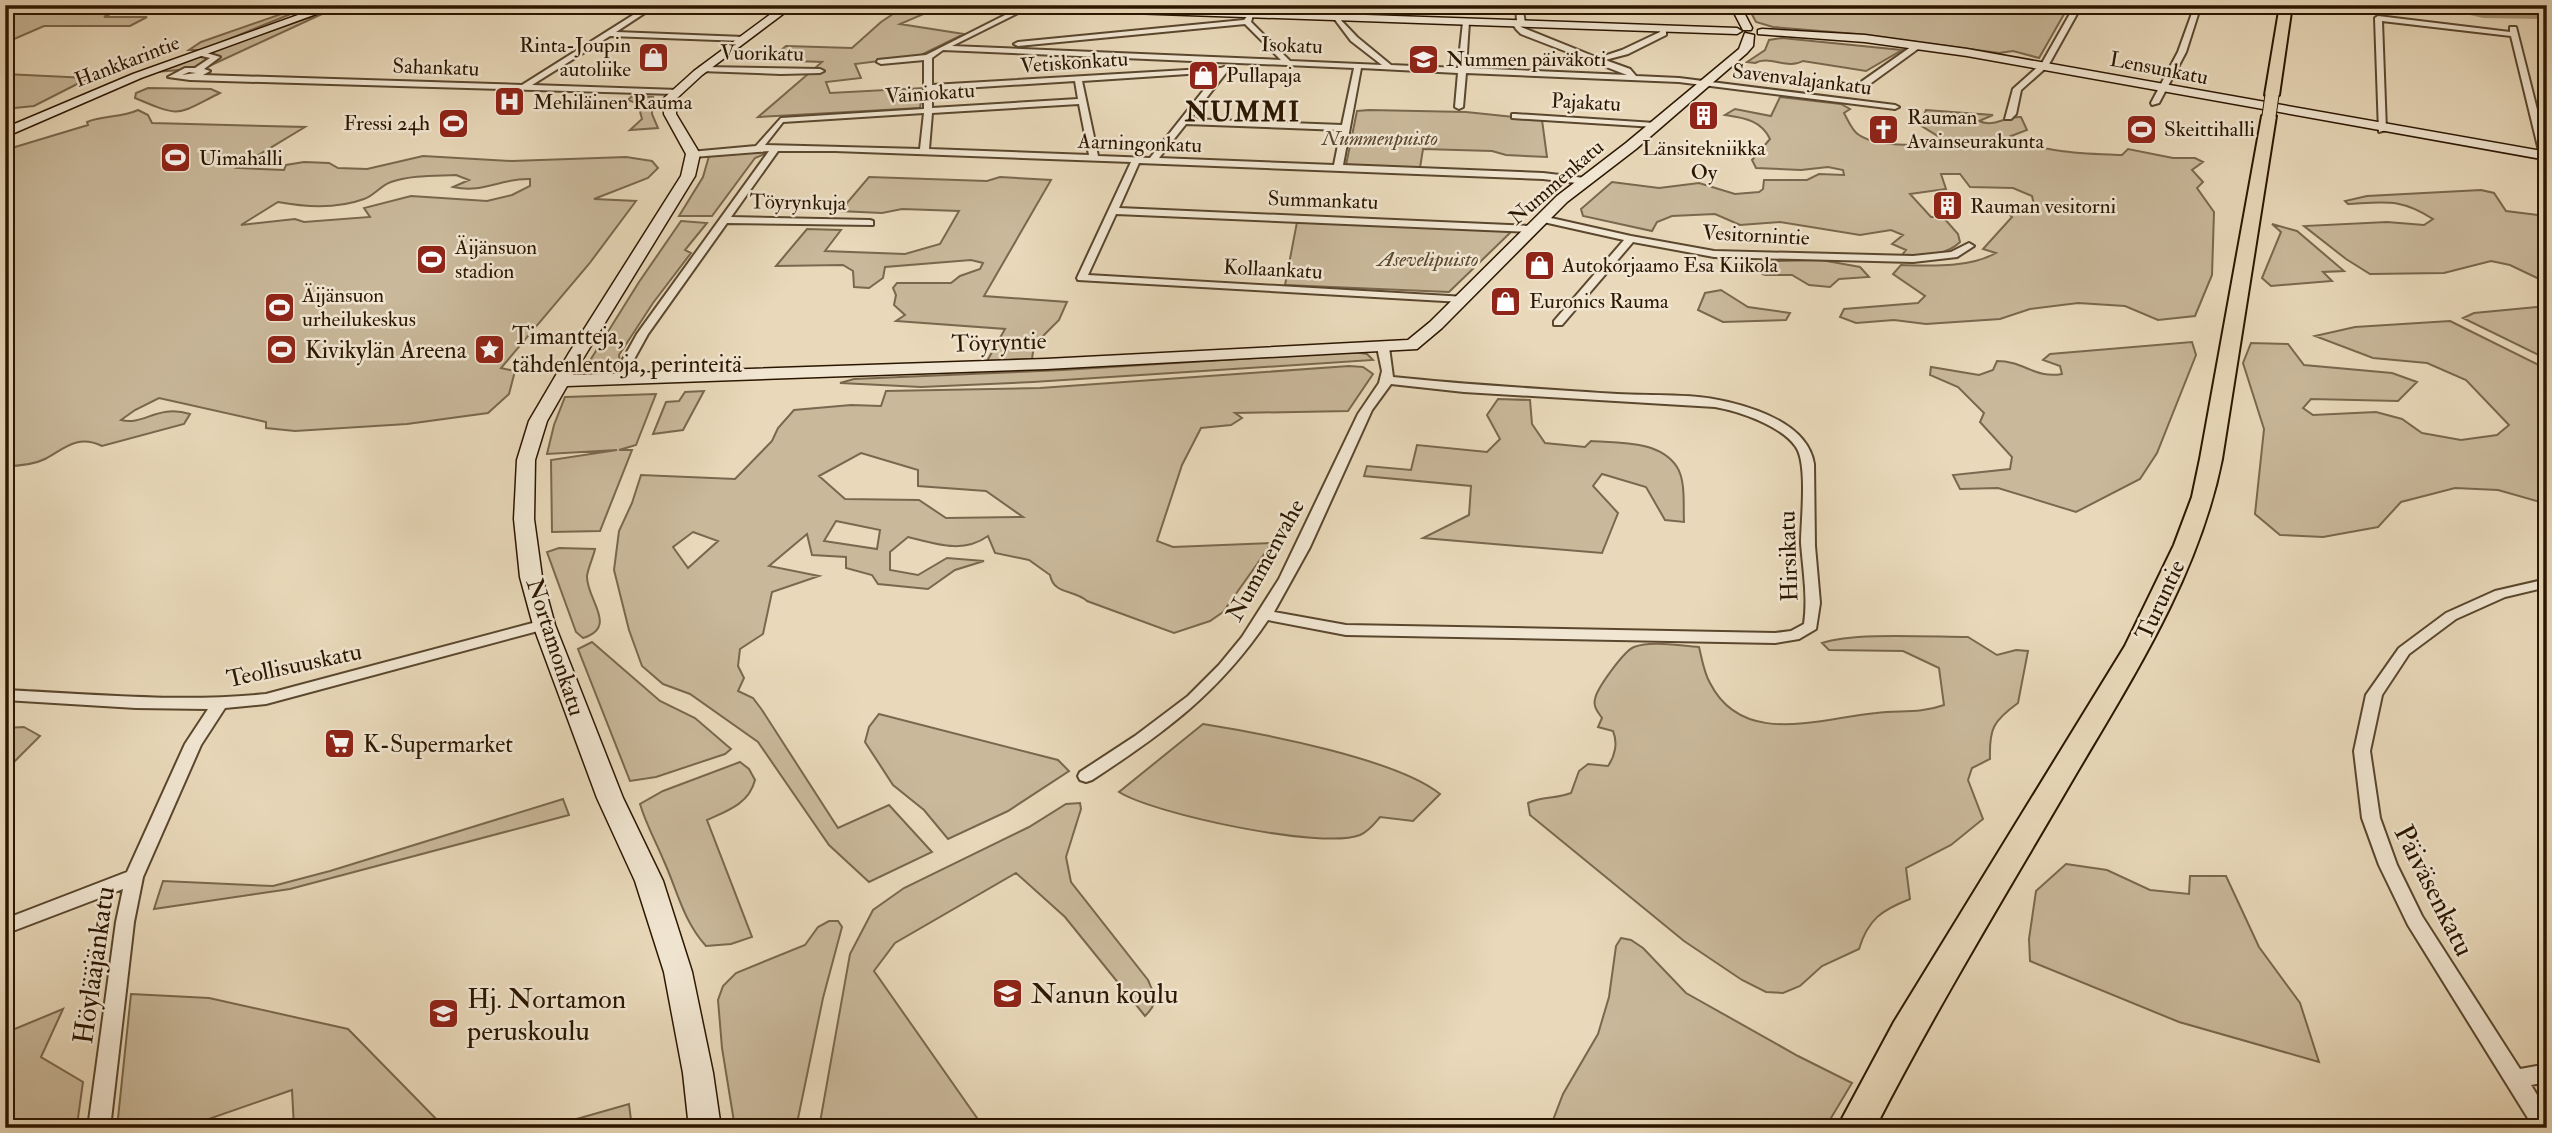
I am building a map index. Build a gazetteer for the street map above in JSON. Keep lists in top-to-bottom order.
{
  "streets": {
    "highway": ["Turuntie"],
    "main road": [
      "Hankkarintie",
      "Lensunkatu",
      "Nummenkatu",
      "Töyryntie",
      "Nortamonkatu"
    ],
    "street": [
      "Isokatu",
      "Vuorikatu",
      "Vetiskonkatu",
      "Sahankatu",
      "Savenvalajankatu",
      "Vainiokatu",
      "Pajakatu",
      "Aarningonkatu",
      "Summankatu",
      "Töyrynkuja",
      "Vesitornintie",
      "Kollaankatu",
      "Hirsikatu",
      "Nummenvahe",
      "Teollisuuskatu",
      "Päiväsenkatu",
      "Höylääjänkatu"
    ]
  },
  "crossings": [
    ["Isokatu", "Savenvalajankatu"],
    ["Isokatu", "Nummenkatu"],
    ["Hankkarintie", "Sahankatu"],
    ["Lensunkatu", "Nummenkatu"],
    ["Savenvalajankatu", "Nummenkatu"],
    ["Vainiokatu", "Aarningonkatu"],
    ["Pajakatu", "Nummenkatu"],
    ["Aarningonkatu", "Nummenkatu"],
    ["Aarningonkatu", "Nortamonkatu"],
    ["Nummenkatu", "Summankatu"],
    ["Nummenkatu", "Vesitornintie"],
    ["Nummenkatu", "Kollaankatu"],
    ["Nummenkatu", "Töyryntie"],
    ["Summankatu", "Vesitornintie"],
    ["Summankatu", "Kollaankatu"],
    ["Töyryntie", "Nortamonkatu"],
    ["Hirsikatu", "Nummenvahe"],
    ["Nortamonkatu", "Teollisuuskatu"],
    ["Teollisuuskatu", "Höylääjänkatu"]
  ],
  "districts": ["NUMMI"],
  "parks": ["Nummenpuisto", "Asevelipuisto"],
  "places": {
    "shop": [
      "Rinta-Joupin autoliike",
      "Pullapaja",
      "Autokorjaamo Esa Kiikola",
      "Euronics Rauma"
    ],
    "school or university": ["Nummen päiväkoti", "Nanun koulu", "Hj. Nortamon peruskoulu"],
    "hospital": ["Mehiläinen Rauma"],
    "building": ["Länsitekniikka Oy", "Rauman vesitorni"],
    "sports": [
      "Fressi 24h",
      "Skeittihalli",
      "Uimahalli",
      "Äijänsuon stadion",
      "Äijänsuon urheilukeskus",
      "Kivikylän Areena"
    ],
    "church": ["Rauman Avainseurakunta"],
    "place": ["Timantteja, tähdenlentoja, perinteitä"],
    "supermarket": ["K-Supermarket"]
  }
}
